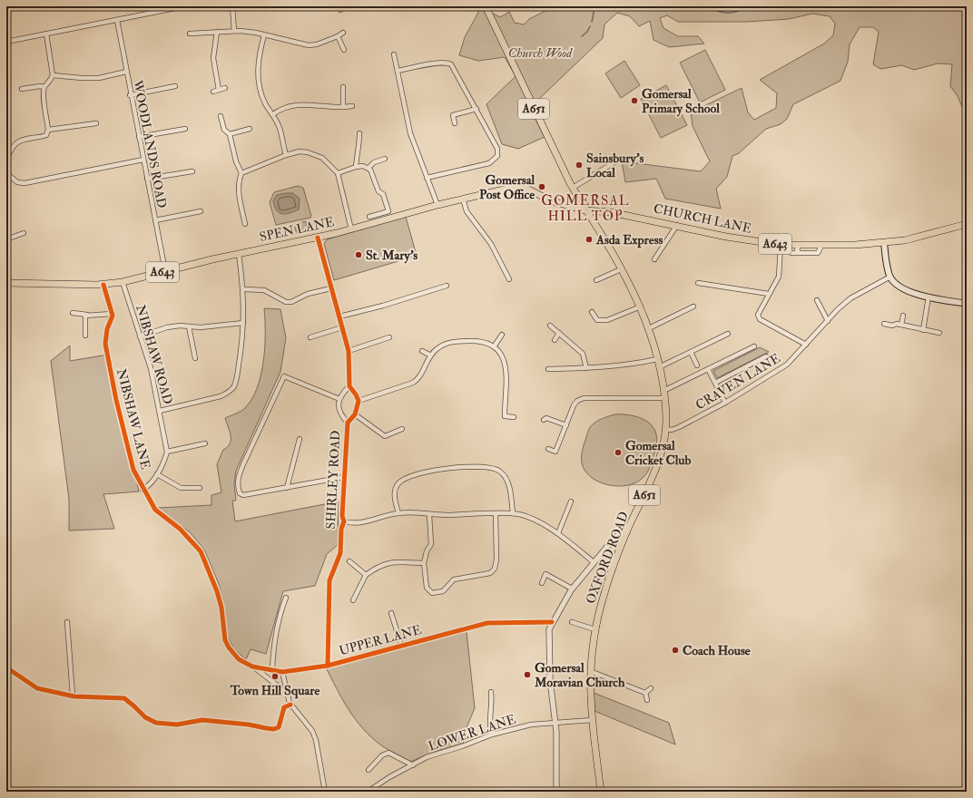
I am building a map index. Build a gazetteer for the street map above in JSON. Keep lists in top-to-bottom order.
{
  "streets": {
    "main road": [
      "A651",
      "CHURCH LANE",
      "SPEN LANE",
      "A643",
      "OXFORD ROAD"
    ],
    "street": [
      "WOODLANDS ROAD",
      "NIBSHAW ROAD",
      "CRAVEN LANE",
      "NIBSHAW LANE",
      "SHIRLEY ROAD",
      "UPPER LANE",
      "LOWER LANE"
    ]
  },
  "crossings": [
    ["WOODLANDS ROAD", "SPEN LANE"],
    ["CHURCH LANE", "SPEN LANE"],
    ["CHURCH LANE", "OXFORD ROAD"],
    ["SPEN LANE", "NIBSHAW ROAD"],
    ["SPEN LANE", "OXFORD ROAD"],
    ["CRAVEN LANE", "OXFORD ROAD"],
    ["NIBSHAW LANE", "UPPER LANE"],
    ["SHIRLEY ROAD", "UPPER LANE"],
    ["OXFORD ROAD", "LOWER LANE"]
  ],
  "districts": ["GOMERSAL HILL TOP"],
  "parks": ["Church Wood"],
  "places": [
    "Gomersal Primary School",
    "Sainsbury's Local",
    "Gomersal Post Office",
    "Asda Express",
    "St. Mary's",
    "Gomersal Cricket Club",
    "Coach House",
    "Gomersal Moravian Church",
    "Town Hill Square"
  ]
}
